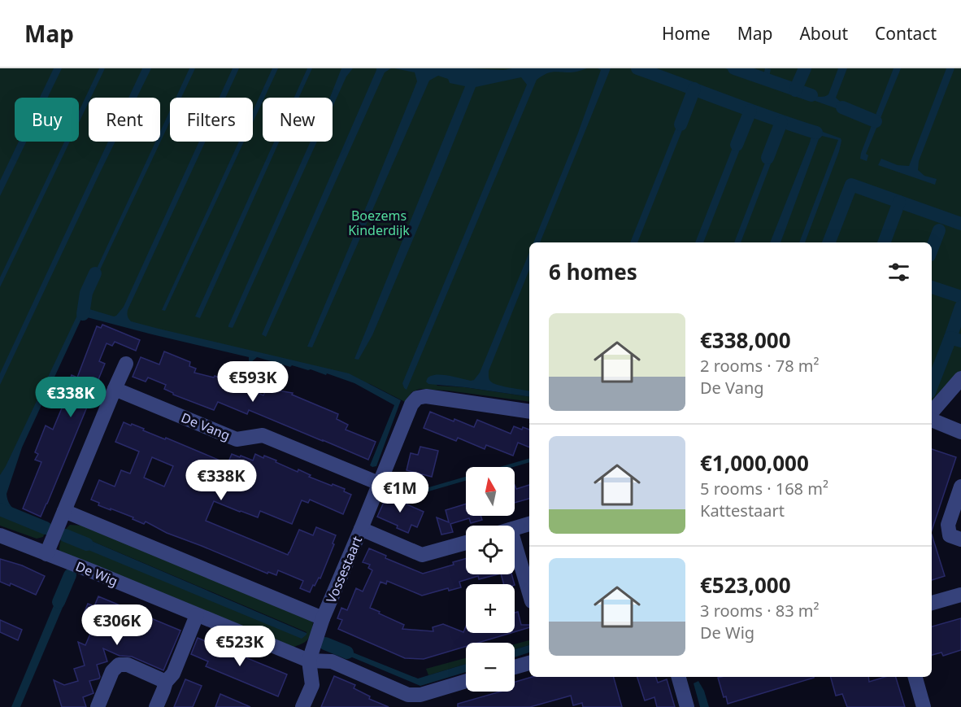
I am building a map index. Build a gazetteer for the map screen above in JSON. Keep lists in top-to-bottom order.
{
  "streets": {
    "street": ["De Vang", "Vossestaart", "De Wig"]
  },
  "crossings": [
    ["De Vang", "Vossestaart"],
    ["Vossestaart", "De Wig"]
  ],
  "parks": ["Boezems Kinderdijk"],
  "north": "top",
  "page": {
    "header": "Map",
    "nav": [
      "Home",
      "Map",
      "About",
      "Contact"
    ],
    "chip": [
      "Buy",
      "Rent",
      "Filters",
      "New"
    ],
    "heading": "6 homes",
    "list": [
      {
        "name": "€338,000",
        "note": "2 rooms · 78 m² · De Vang"
      },
      {
        "name": "€1,000,000",
        "note": "5 rooms · 168 m² · Kattestaart"
      },
      {
        "name": "€523,000",
        "note": "3 rooms · 83 m² · De Wig"
      }
    ],
    "price": [
      "€593K",
      "€338K",
      "€338K",
      "€1M",
      "€306K",
      "€523K"
    ],
    "map_buttons": ["+", "−"]
  }
}
